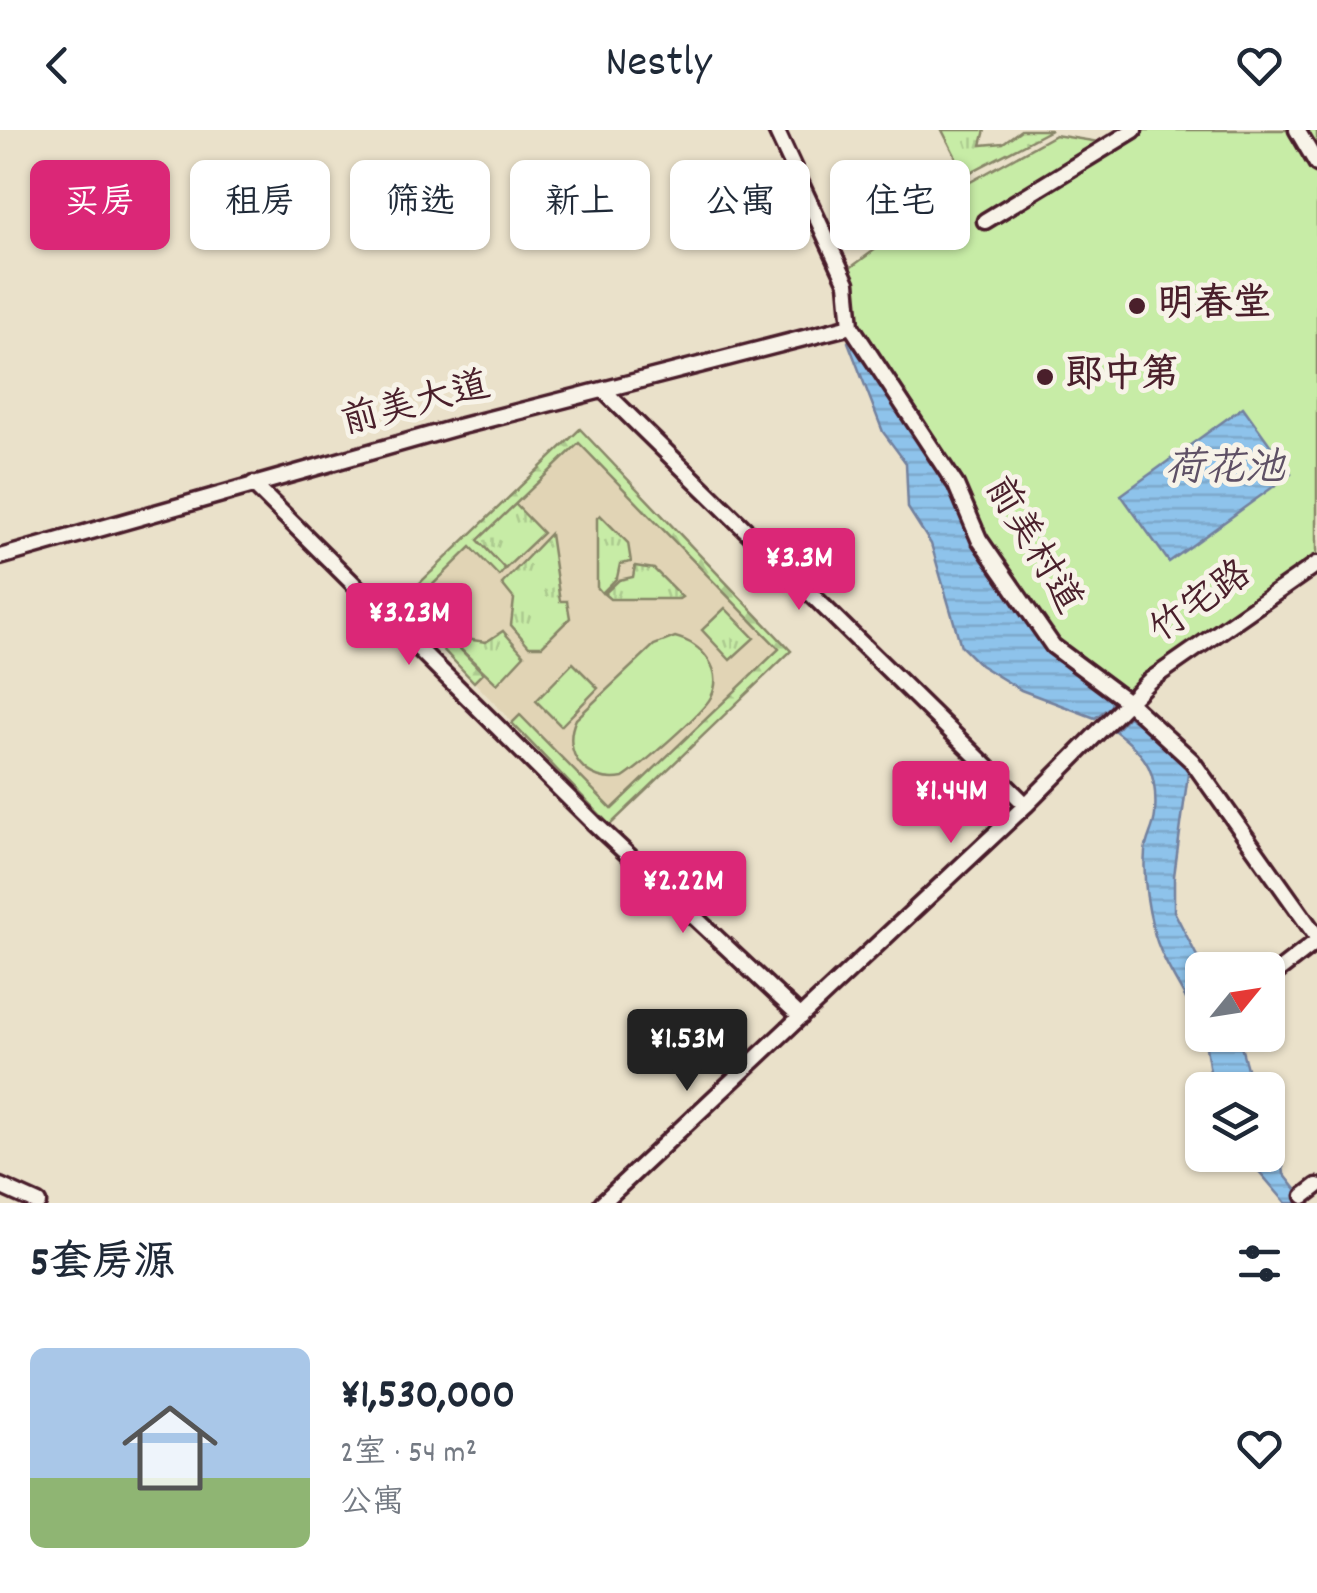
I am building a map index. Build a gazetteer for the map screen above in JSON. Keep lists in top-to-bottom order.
{
  "streets": {
    "street": ["前美大道", "前美村道", "竹宅路"]
  },
  "crossings": [
    ["前美大道", "前美村道"],
    ["前美村道", "竹宅路"]
  ],
  "water": ["荷花池"],
  "places": ["明春堂", "郎中第"],
  "north": "top right",
  "page": {
    "header": "Nestly",
    "chip": [
      "买房",
      "租房",
      "筛选",
      "新上",
      "公寓",
      "住宅"
    ],
    "price": [
      "¥3.3M",
      "¥3.23M",
      "¥1.44M",
      "¥2.22M",
      "¥1.53M"
    ],
    "heading": "5套房源",
    "list": [
      {
        "name": "¥1,530,000",
        "note": "2室 · 54 m² · 公寓"
      }
    ]
  }
}
